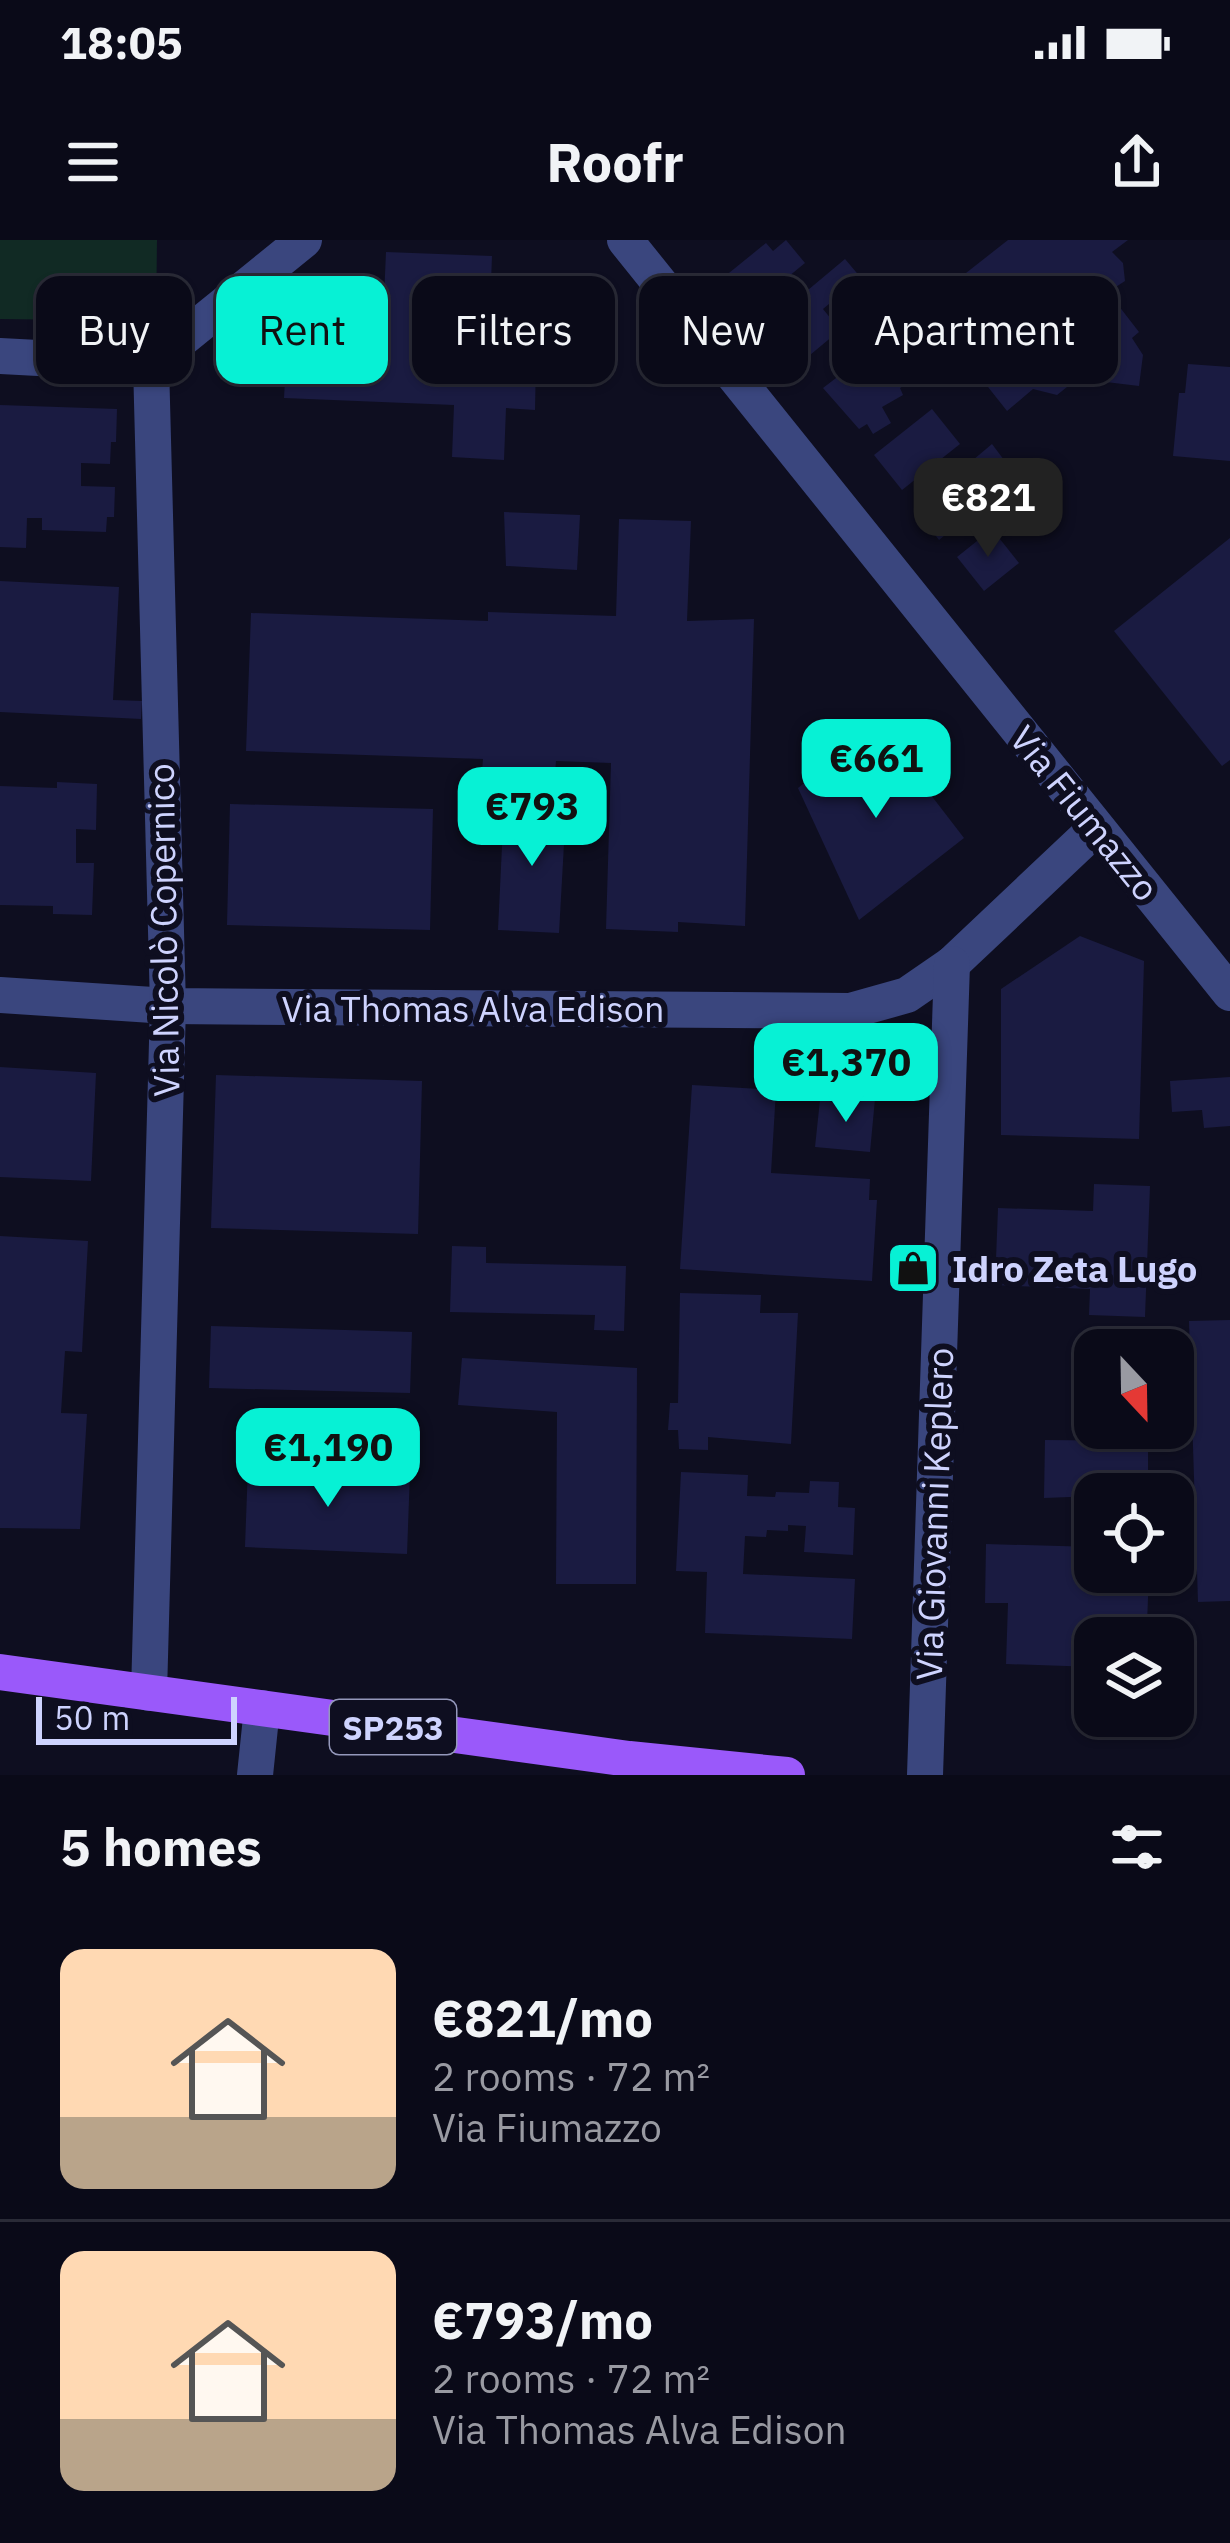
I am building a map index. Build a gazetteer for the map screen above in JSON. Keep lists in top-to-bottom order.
{
  "streets": {
    "main road": ["SP253"],
    "street": [
      "Via Fiumazzo",
      "Via Nicolò Copernico",
      "Via Thomas Alva Edison",
      "Via Giovanni Keplero"
    ]
  },
  "crossings": [
    ["Via Fiumazzo", "Via Thomas Alva Edison"],
    ["Via Nicolò Copernico", "Via Thomas Alva Edison"],
    ["Via Nicolò Copernico", "SP253"],
    ["Via Thomas Alva Edison", "Via Giovanni Keplero"]
  ],
  "places": {
    "shop": ["Idro Zeta Lugo"]
  },
  "scale_bar": "50 m",
  "north": "bottom",
  "page": {
    "status": "18:05",
    "header": "Roofr",
    "chip": [
      "Buy",
      "Rent",
      "Filters",
      "New",
      "Apartment"
    ],
    "price": [
      "€821",
      "€661",
      "€793",
      "€1,370",
      "€1,190"
    ],
    "scale": "50 m",
    "heading": "5 homes",
    "list": [
      {
        "name": "€821/mo",
        "note": "2 rooms · 72 m² · Via Fiumazzo"
      },
      {
        "name": "€793/mo",
        "note": "2 rooms · 72 m² · Via Thomas Alva Edison"
      }
    ]
  }
}
